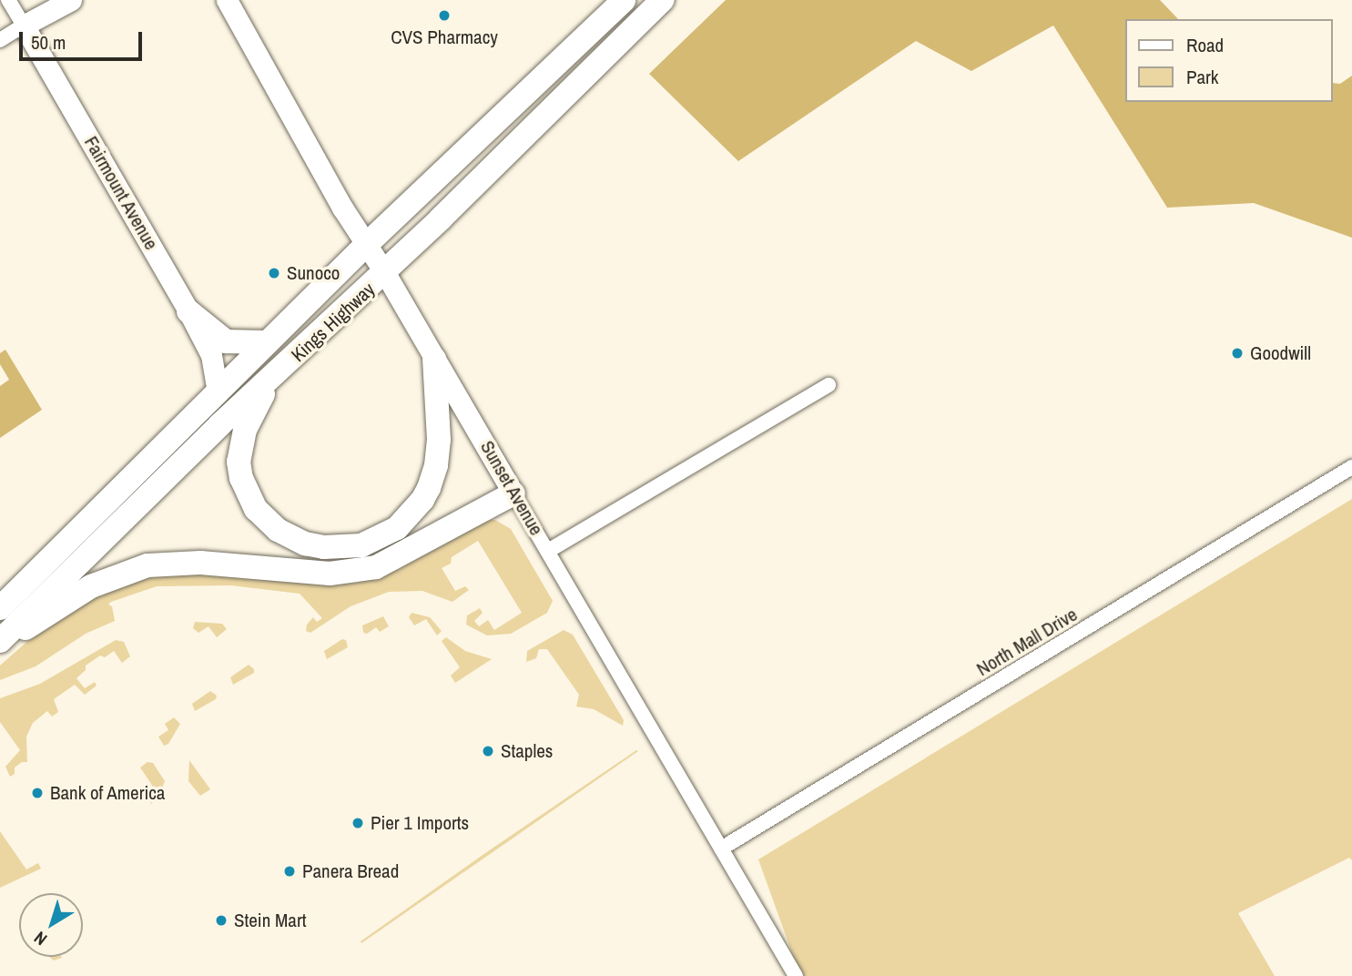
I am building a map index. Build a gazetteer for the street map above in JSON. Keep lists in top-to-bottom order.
{
  "streets": {
    "main road": ["Kings Highway"],
    "street": ["Fairmount Avenue", "Sunset Avenue", "North Mall Drive"]
  },
  "crossings": [
    ["Fairmount Avenue", "Kings Highway"],
    ["Kings Highway", "Sunset Avenue"],
    ["Sunset Avenue", "North Mall Drive"]
  ],
  "places": [
    "CVS Pharmacy",
    "Sunoco",
    "Goodwill",
    "Staples",
    "Bank of America",
    "Pier 1 Imports",
    "Panera Bread",
    "Stein Mart"
  ],
  "legend": ["Road", "Park"],
  "scale_bar": "50 m",
  "north": "bottom left"
}
